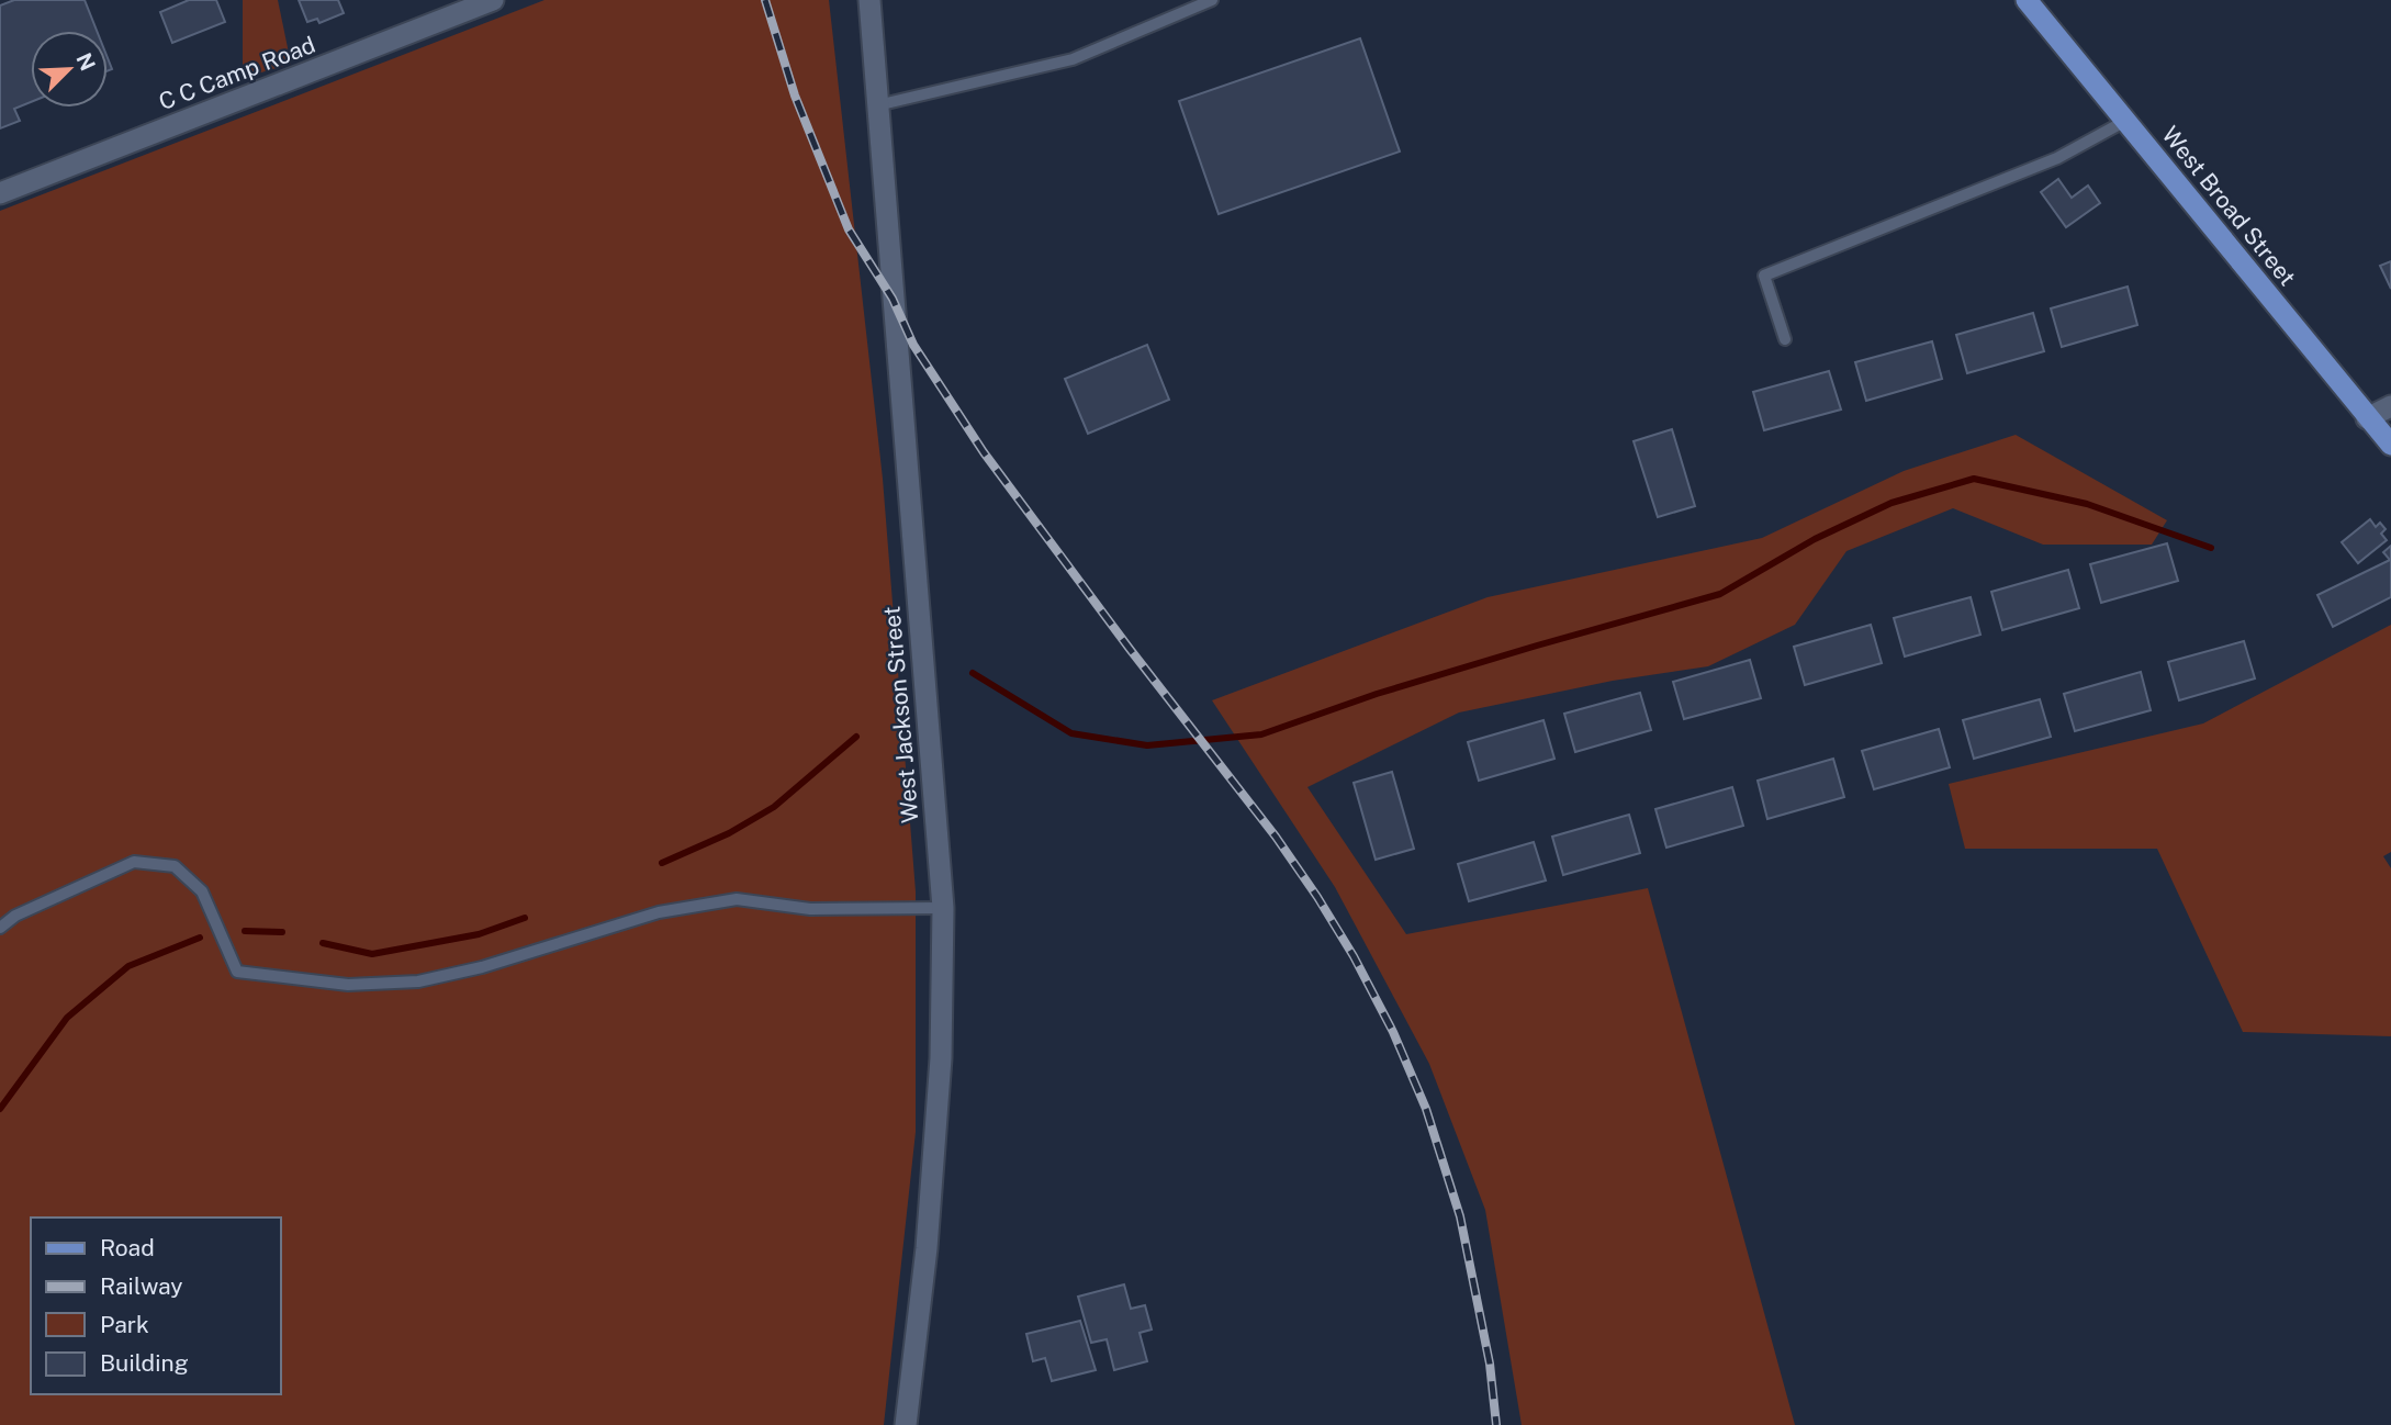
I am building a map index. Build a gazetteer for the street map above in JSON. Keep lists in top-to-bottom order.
{
  "streets": {
    "main road": ["West Broad Street"],
    "street": ["C C Camp Road", "West Jackson Street"]
  },
  "legend": [
    "Road",
    "Railway",
    "Park",
    "Building"
  ],
  "north": "top right"
}
